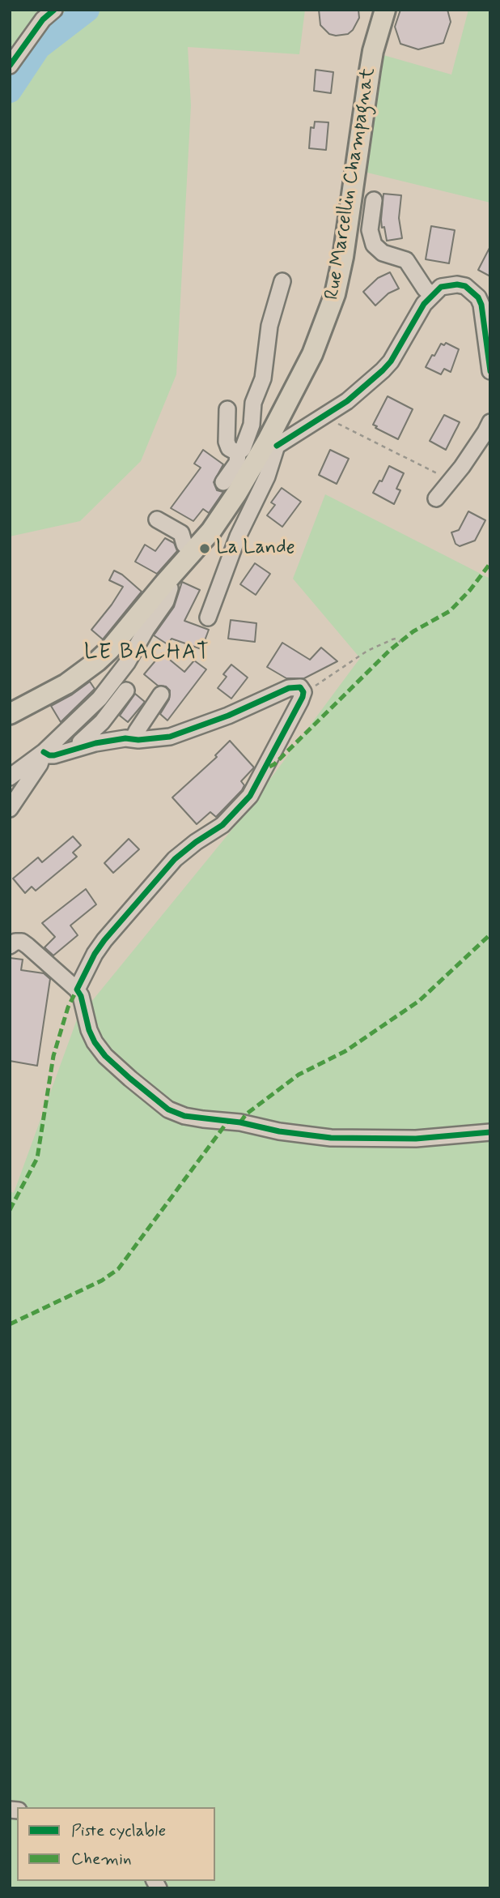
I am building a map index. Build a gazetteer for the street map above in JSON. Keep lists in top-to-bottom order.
{
  "streets": {
    "main road": ["Rue Marcellin Champagnat"]
  },
  "districts": ["LE BACHAT"],
  "places": ["La Lande"],
  "legend": ["Piste cyclable", "Chemin"]
}
